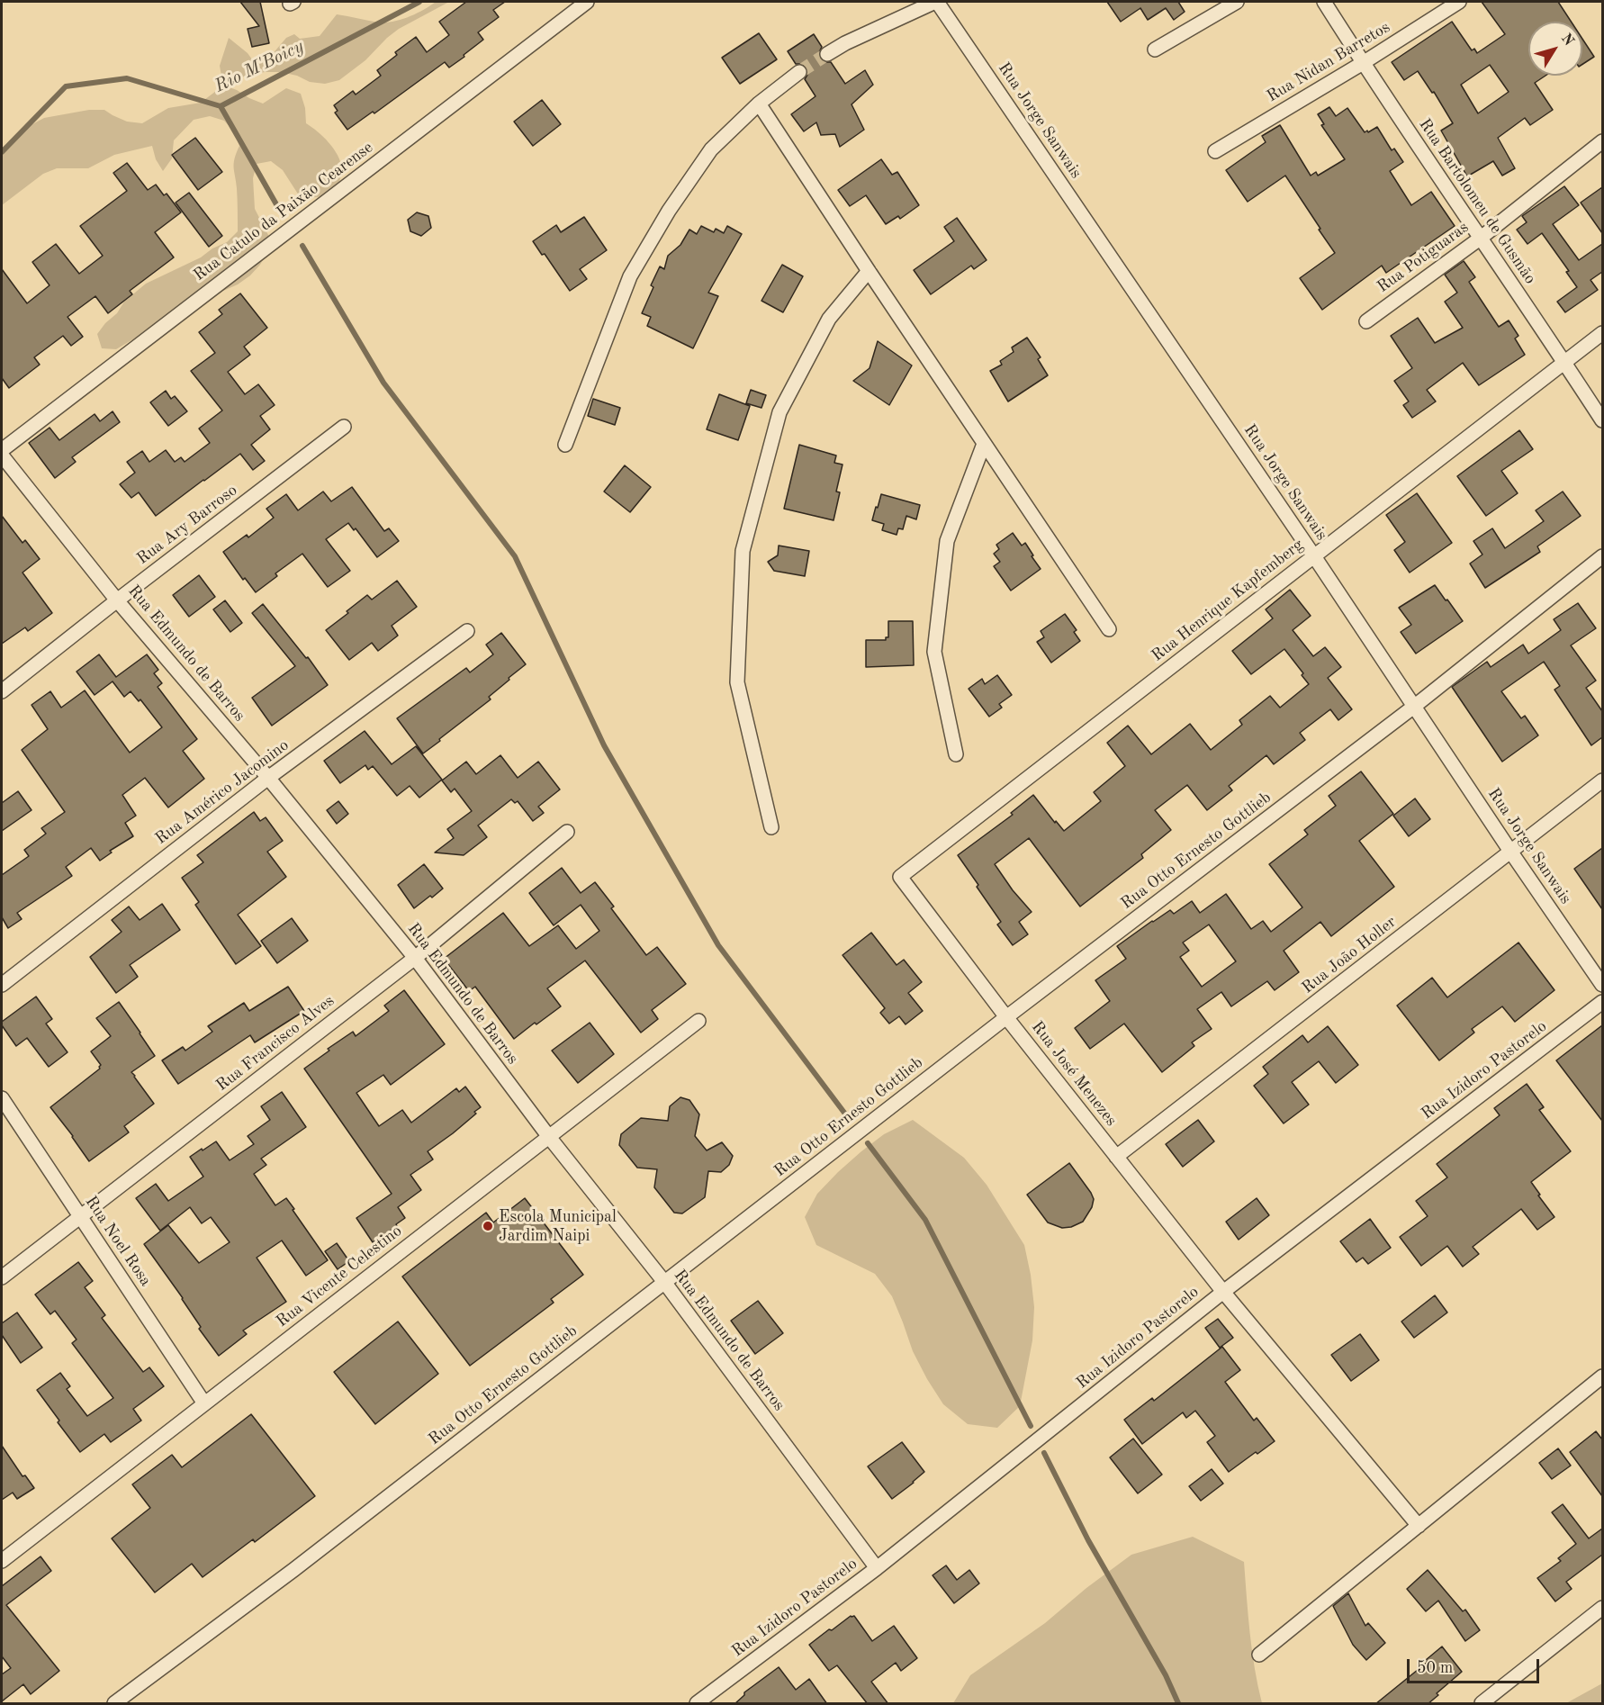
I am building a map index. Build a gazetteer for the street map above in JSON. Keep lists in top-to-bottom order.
{
  "streets": {
    "street": [
      "Rua Nidan Barretos",
      "Rua Jorge Sanwais",
      "Rua Bartolomeu de Gusmão",
      "Rua Catulo da Paixão Cearense",
      "Rua Potiguaras",
      "Rua Ary Barroso",
      "Rua Henrique Kapfemberg",
      "Rua Edmundo de Barros",
      "Rua Américo Jacomino",
      "Rua Otto Ernesto Gottlieb",
      "Rua João Holler",
      "Rua Francisco Alves",
      "Rua Izidoro Pastorelo",
      "Rua José Menezes",
      "Rua Noel Rosa",
      "Rua Vicente Celestino"
    ]
  },
  "crossings": [
    ["Rua Nidan Barretos", "Rua Bartolomeu de Gusmão"],
    ["Rua Jorge Sanwais", "Rua Henrique Kapfemberg"],
    ["Rua Jorge Sanwais", "Rua Otto Ernesto Gottlieb"],
    ["Rua Jorge Sanwais", "Rua João Holler"],
    ["Rua Bartolomeu de Gusmão", "Rua Potiguaras"],
    ["Rua Bartolomeu de Gusmão", "Rua Henrique Kapfemberg"],
    ["Rua Ary Barroso", "Rua Edmundo de Barros"],
    ["Rua Henrique Kapfemberg", "Rua José Menezes"],
    ["Rua Edmundo de Barros", "Rua Américo Jacomino"],
    ["Rua Edmundo de Barros", "Rua Otto Ernesto Gottlieb"],
    ["Rua Edmundo de Barros", "Rua Francisco Alves"],
    ["Rua Edmundo de Barros", "Rua Izidoro Pastorelo"],
    ["Rua Edmundo de Barros", "Rua Vicente Celestino"],
    ["Rua Otto Ernesto Gottlieb", "Rua José Menezes"],
    ["Rua João Holler", "Rua José Menezes"],
    ["Rua Francisco Alves", "Rua Noel Rosa"],
    ["Rua Izidoro Pastorelo", "Rua José Menezes"],
    ["Rua Noel Rosa", "Rua Vicente Celestino"]
  ],
  "water": ["Rio M'Boicy"],
  "places": ["Escola Municipal Jardim Naipi"],
  "scale_bar": "50 m",
  "north": "top right"
}
